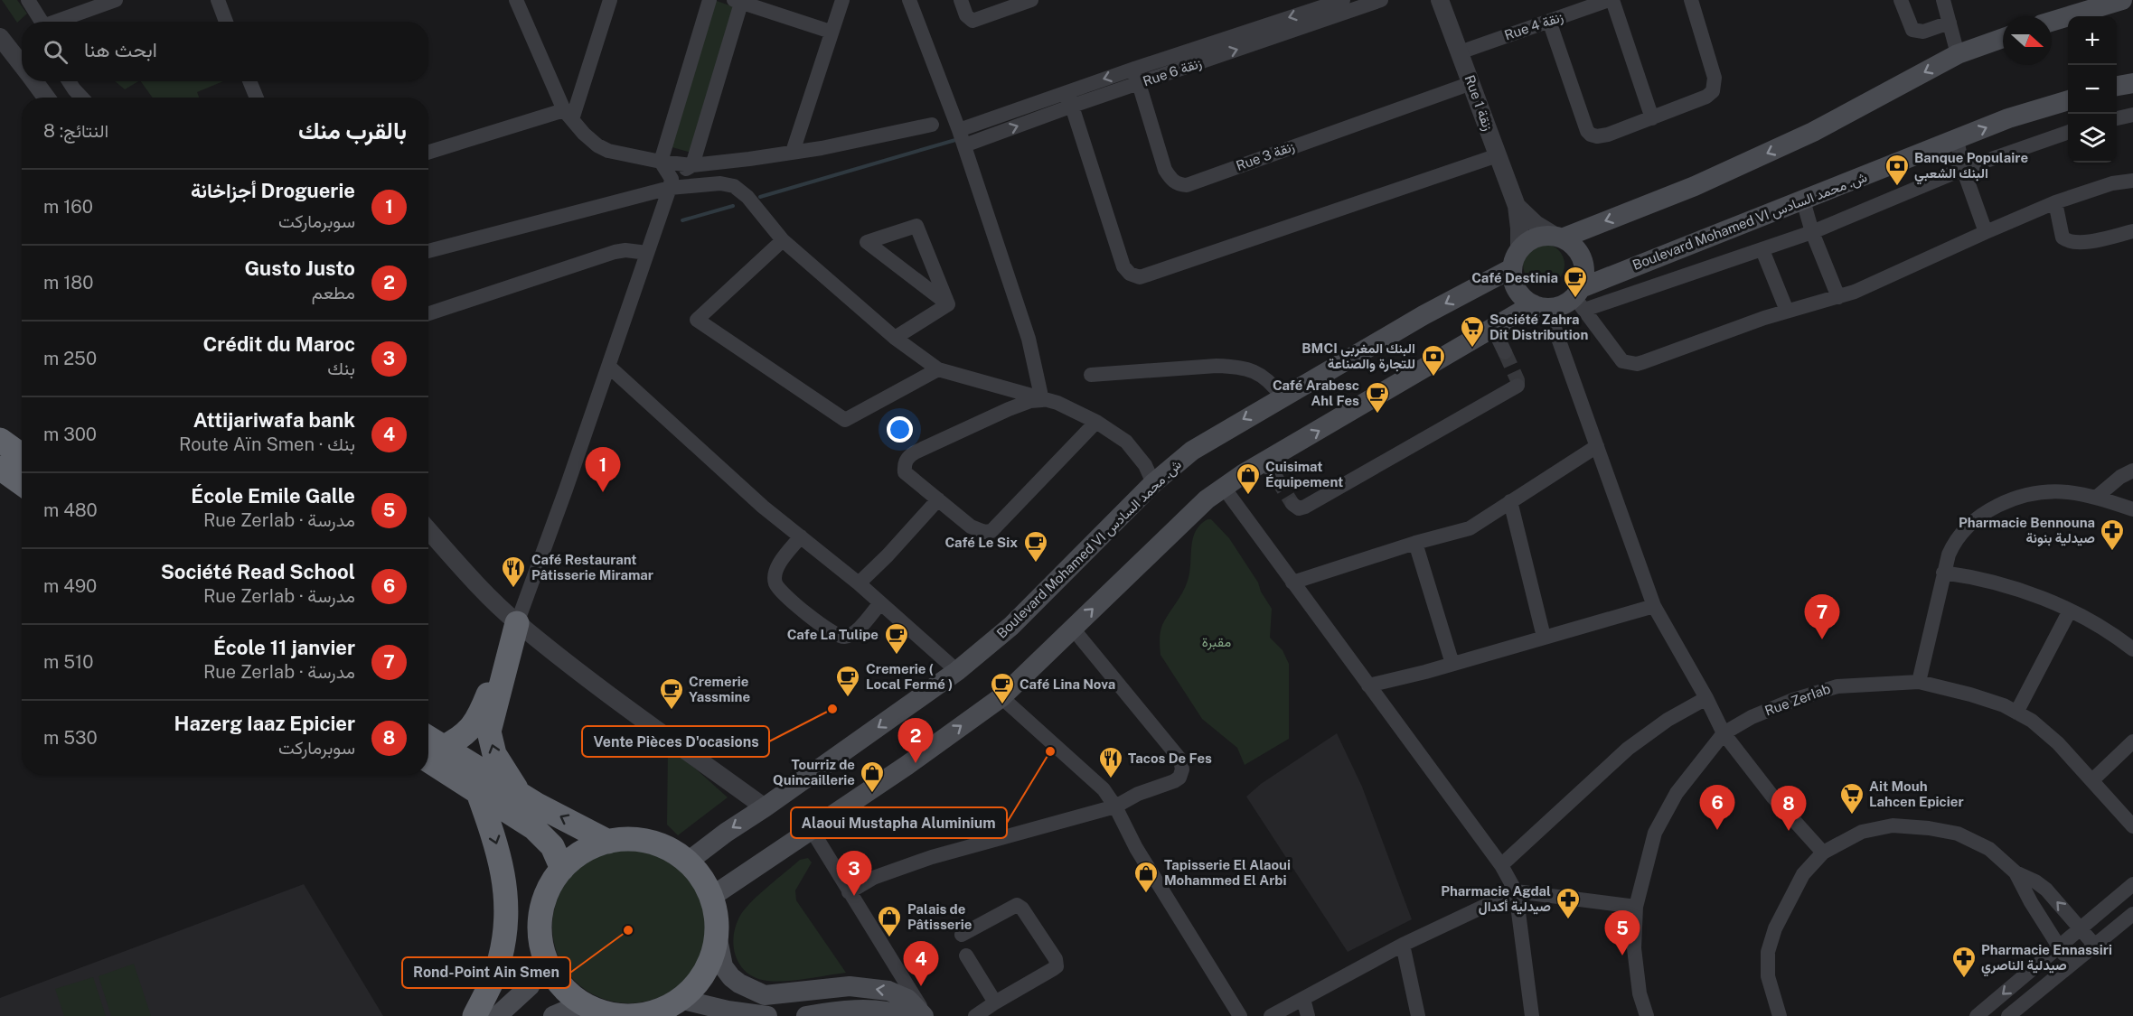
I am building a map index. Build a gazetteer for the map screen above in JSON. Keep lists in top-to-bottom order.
{
  "streets": {
    "main road": ["Boulevard Mohamed VI ش. محمد السادس"],
    "street": [
      "Rue 4 زنقة",
      "Rue 6 زنقة",
      "Rue 1 زنقة",
      "Rue 3 زنقة",
      "Rue ZerIab"
    ]
  },
  "crossings": [
    ["Rue 4 زنقة", "Rue 1 زنقة"],
    ["Rue 6 زنقة", "Rue 3 زنقة"],
    ["Rue 1 زنقة", "Rue 3 زنقة"]
  ],
  "parks": ["مقبرة"],
  "places": {
    "bank": ["Banque Populaire البنك الشعبي", "BMCI البنك المغربي للتجارة والصناعة"],
    "cafe": [
      "Café Destinia",
      "Café Arabesc Ahl Fes",
      "Café Le Six",
      "Cafe La Tulipe",
      "Cremerie ( Local Fermé )",
      "Café Lina Nova",
      "Cremerie Yassmine"
    ],
    "supermarket": ["Société Zahra Dit Distribution", "Ait Mouh Lahcen Epicier"],
    "shop": [
      "Cuisimat Équipement",
      "Tourriz de Quincaillerie",
      "Tapisserie El Alaoui Mohammed El Arbi",
      "Palais de Pâtisserie"
    ],
    "pharmacy": ["Pharmacie Bennouna صيدلية بنونة", "Pharmacie Agdal صيدلية أكدال", "Pharmacie Ennassiri صيدلية الناصري"],
    "restaurant": ["Café Restaurant Pâtisserie Miramar", "Tacos De Fes"],
    "other": ["Vente Pièces D'ocasions", "Alaoui Mustapha Aluminium", "Rond-Point Ain Smen"]
  },
  "north": "right",
  "page": {
    "map_buttons": ["+", "−"],
    "search": "ابحث هنا",
    "heading": ["بالقرب منك", "النتائج: 8"],
    "list": [
      {
        "mark": "1",
        "name": "Droguerie أجزاخانة",
        "note": "سوبرماركت",
        "value": "160 m"
      },
      {
        "mark": "2",
        "name": "Gusto Justo",
        "note": "مطعم",
        "value": "180 m"
      },
      {
        "mark": "3",
        "name": "Crédit du Maroc",
        "note": "بنك",
        "value": "250 m"
      },
      {
        "mark": "4",
        "name": "Attijariwafa bank",
        "note": "بنك · Route Aïn Smen",
        "value": "300 m"
      },
      {
        "mark": "5",
        "name": "École Emile Galle",
        "note": "مدرسة · Rue ZerIab",
        "value": "480 m"
      },
      {
        "mark": "6",
        "name": "Société Read School",
        "note": "مدرسة · Rue ZerIab",
        "value": "490 m"
      },
      {
        "mark": "7",
        "name": "École 11 janvier",
        "note": "مدرسة · Rue ZerIab",
        "value": "510 m"
      },
      {
        "mark": "8",
        "name": "Hazerg Iaaz Epicier",
        "note": "سوبرماركت",
        "value": "530 m"
      }
    ],
    "pins": [
      "1",
      "7",
      "2",
      "6",
      "8",
      "3",
      "5",
      "4"
    ]
  }
}
